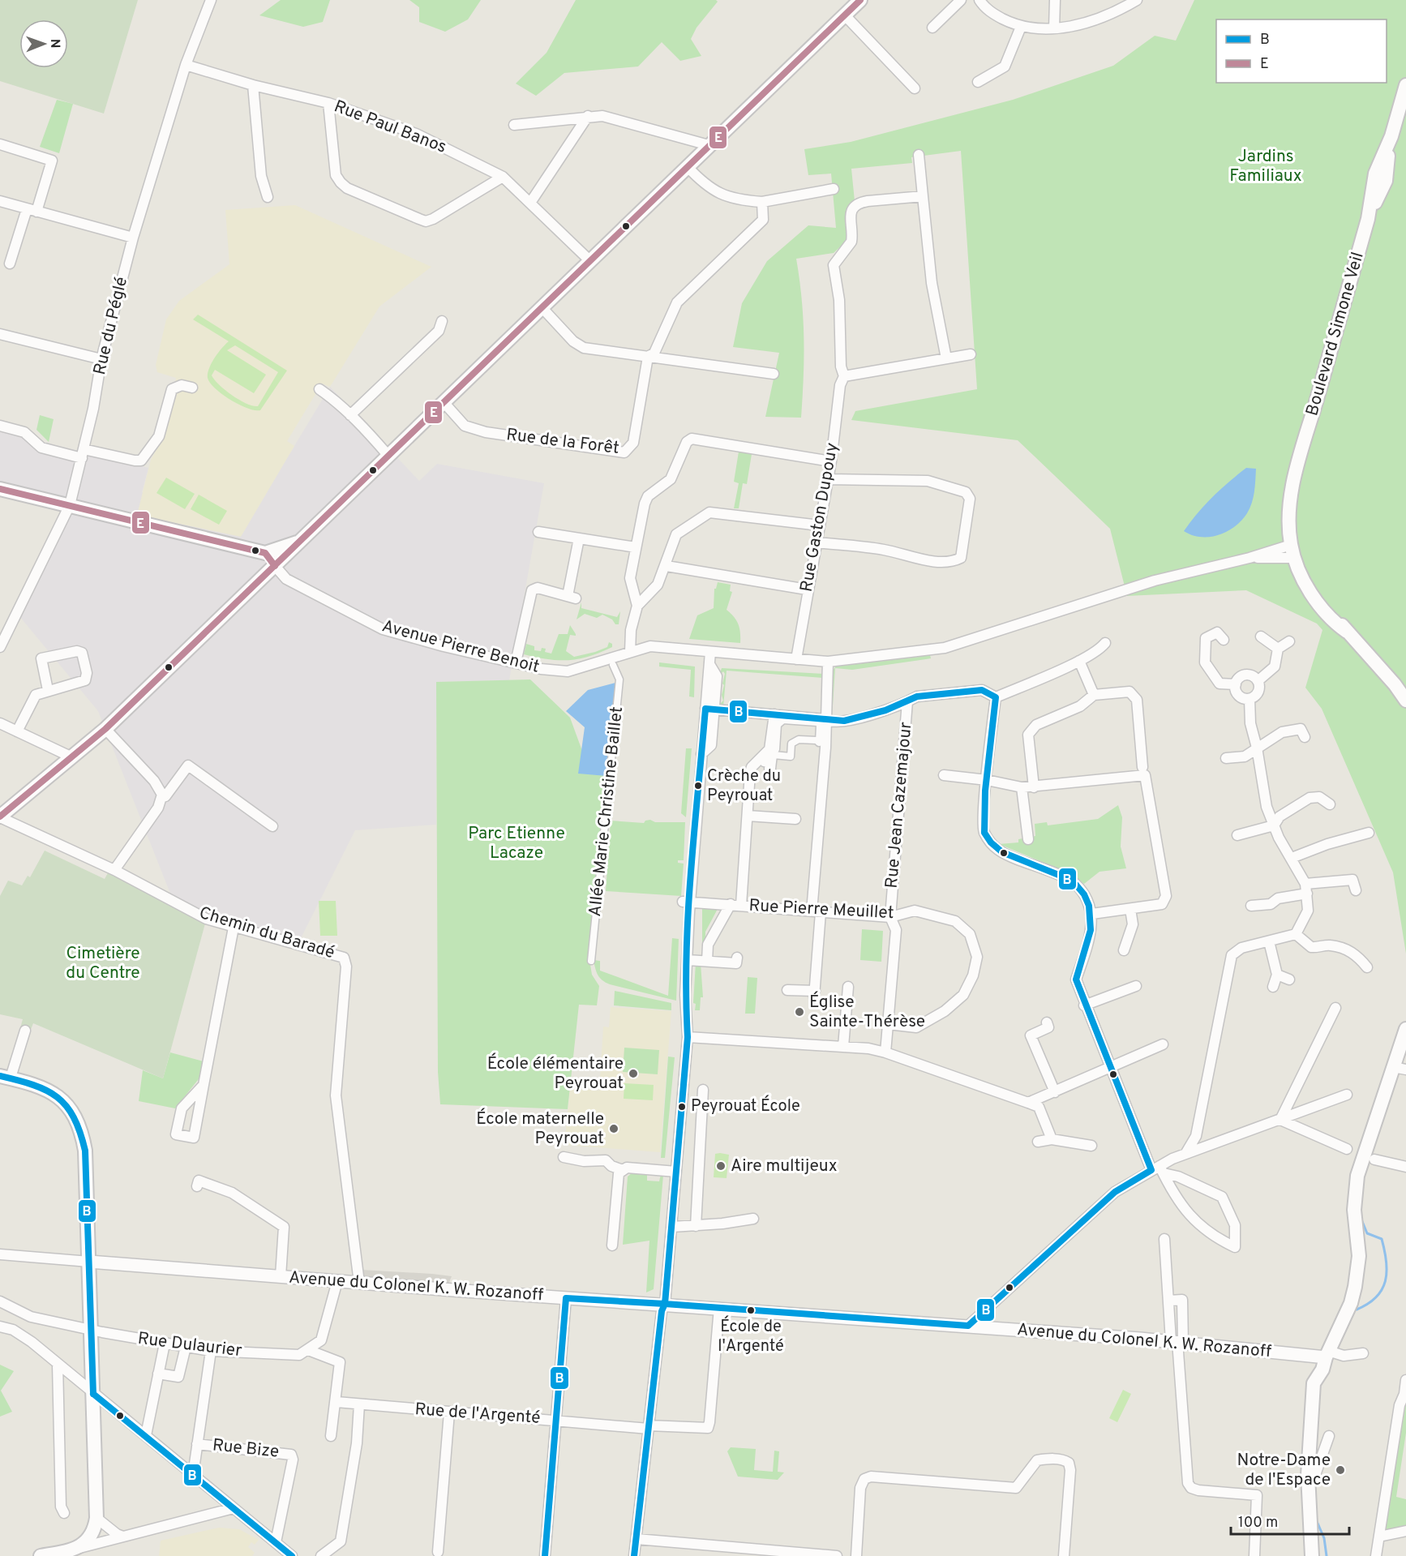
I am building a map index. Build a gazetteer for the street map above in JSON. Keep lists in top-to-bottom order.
{
  "streets": {
    "main road": ["Boulevard Simone Veil"],
    "street": [
      "Rue Paul Banos",
      "Rue du Péglé",
      "Rue de la Forêt",
      "Rue Gaston Dupouy",
      "Avenue Pierre Benoit",
      "Rue Jean Cazemajour",
      "Allée Marie Christine Baillet",
      "Rue Pierre Meuillet",
      "Chemin du Baradé",
      "Avenue du Colonel K. W. Rozanoff",
      "Rue Dulaurier",
      "Rue de l'Argenté",
      "Rue Bize"
    ]
  },
  "crossings": [
    ["Rue Paul Banos", "Rue du Péglé"],
    ["Rue Jean Cazemajour", "Rue Pierre Meuillet"],
    ["Chemin du Baradé", "Avenue du Colonel K. W. Rozanoff"],
    ["Avenue du Colonel K. W. Rozanoff", "Rue de l'Argenté"]
  ],
  "parks": ["Jardins Familiaux", "Parc Etienne Lacaze", "Cimetière du Centre"],
  "places": [
    "Crèche du Peyrouat",
    "Église Sainte-Thérèse",
    "École élémentaire Peyrouat",
    "Peyrouat École",
    "École maternelle Peyrouat",
    "Aire multijeux",
    "École de l'Argenté",
    "Notre-Dame de l'Espace"
  ],
  "lines": ["transit line E", "transit line B"],
  "legend": ["B", "E"],
  "scale_bar": "100 m",
  "north": "right"
}
